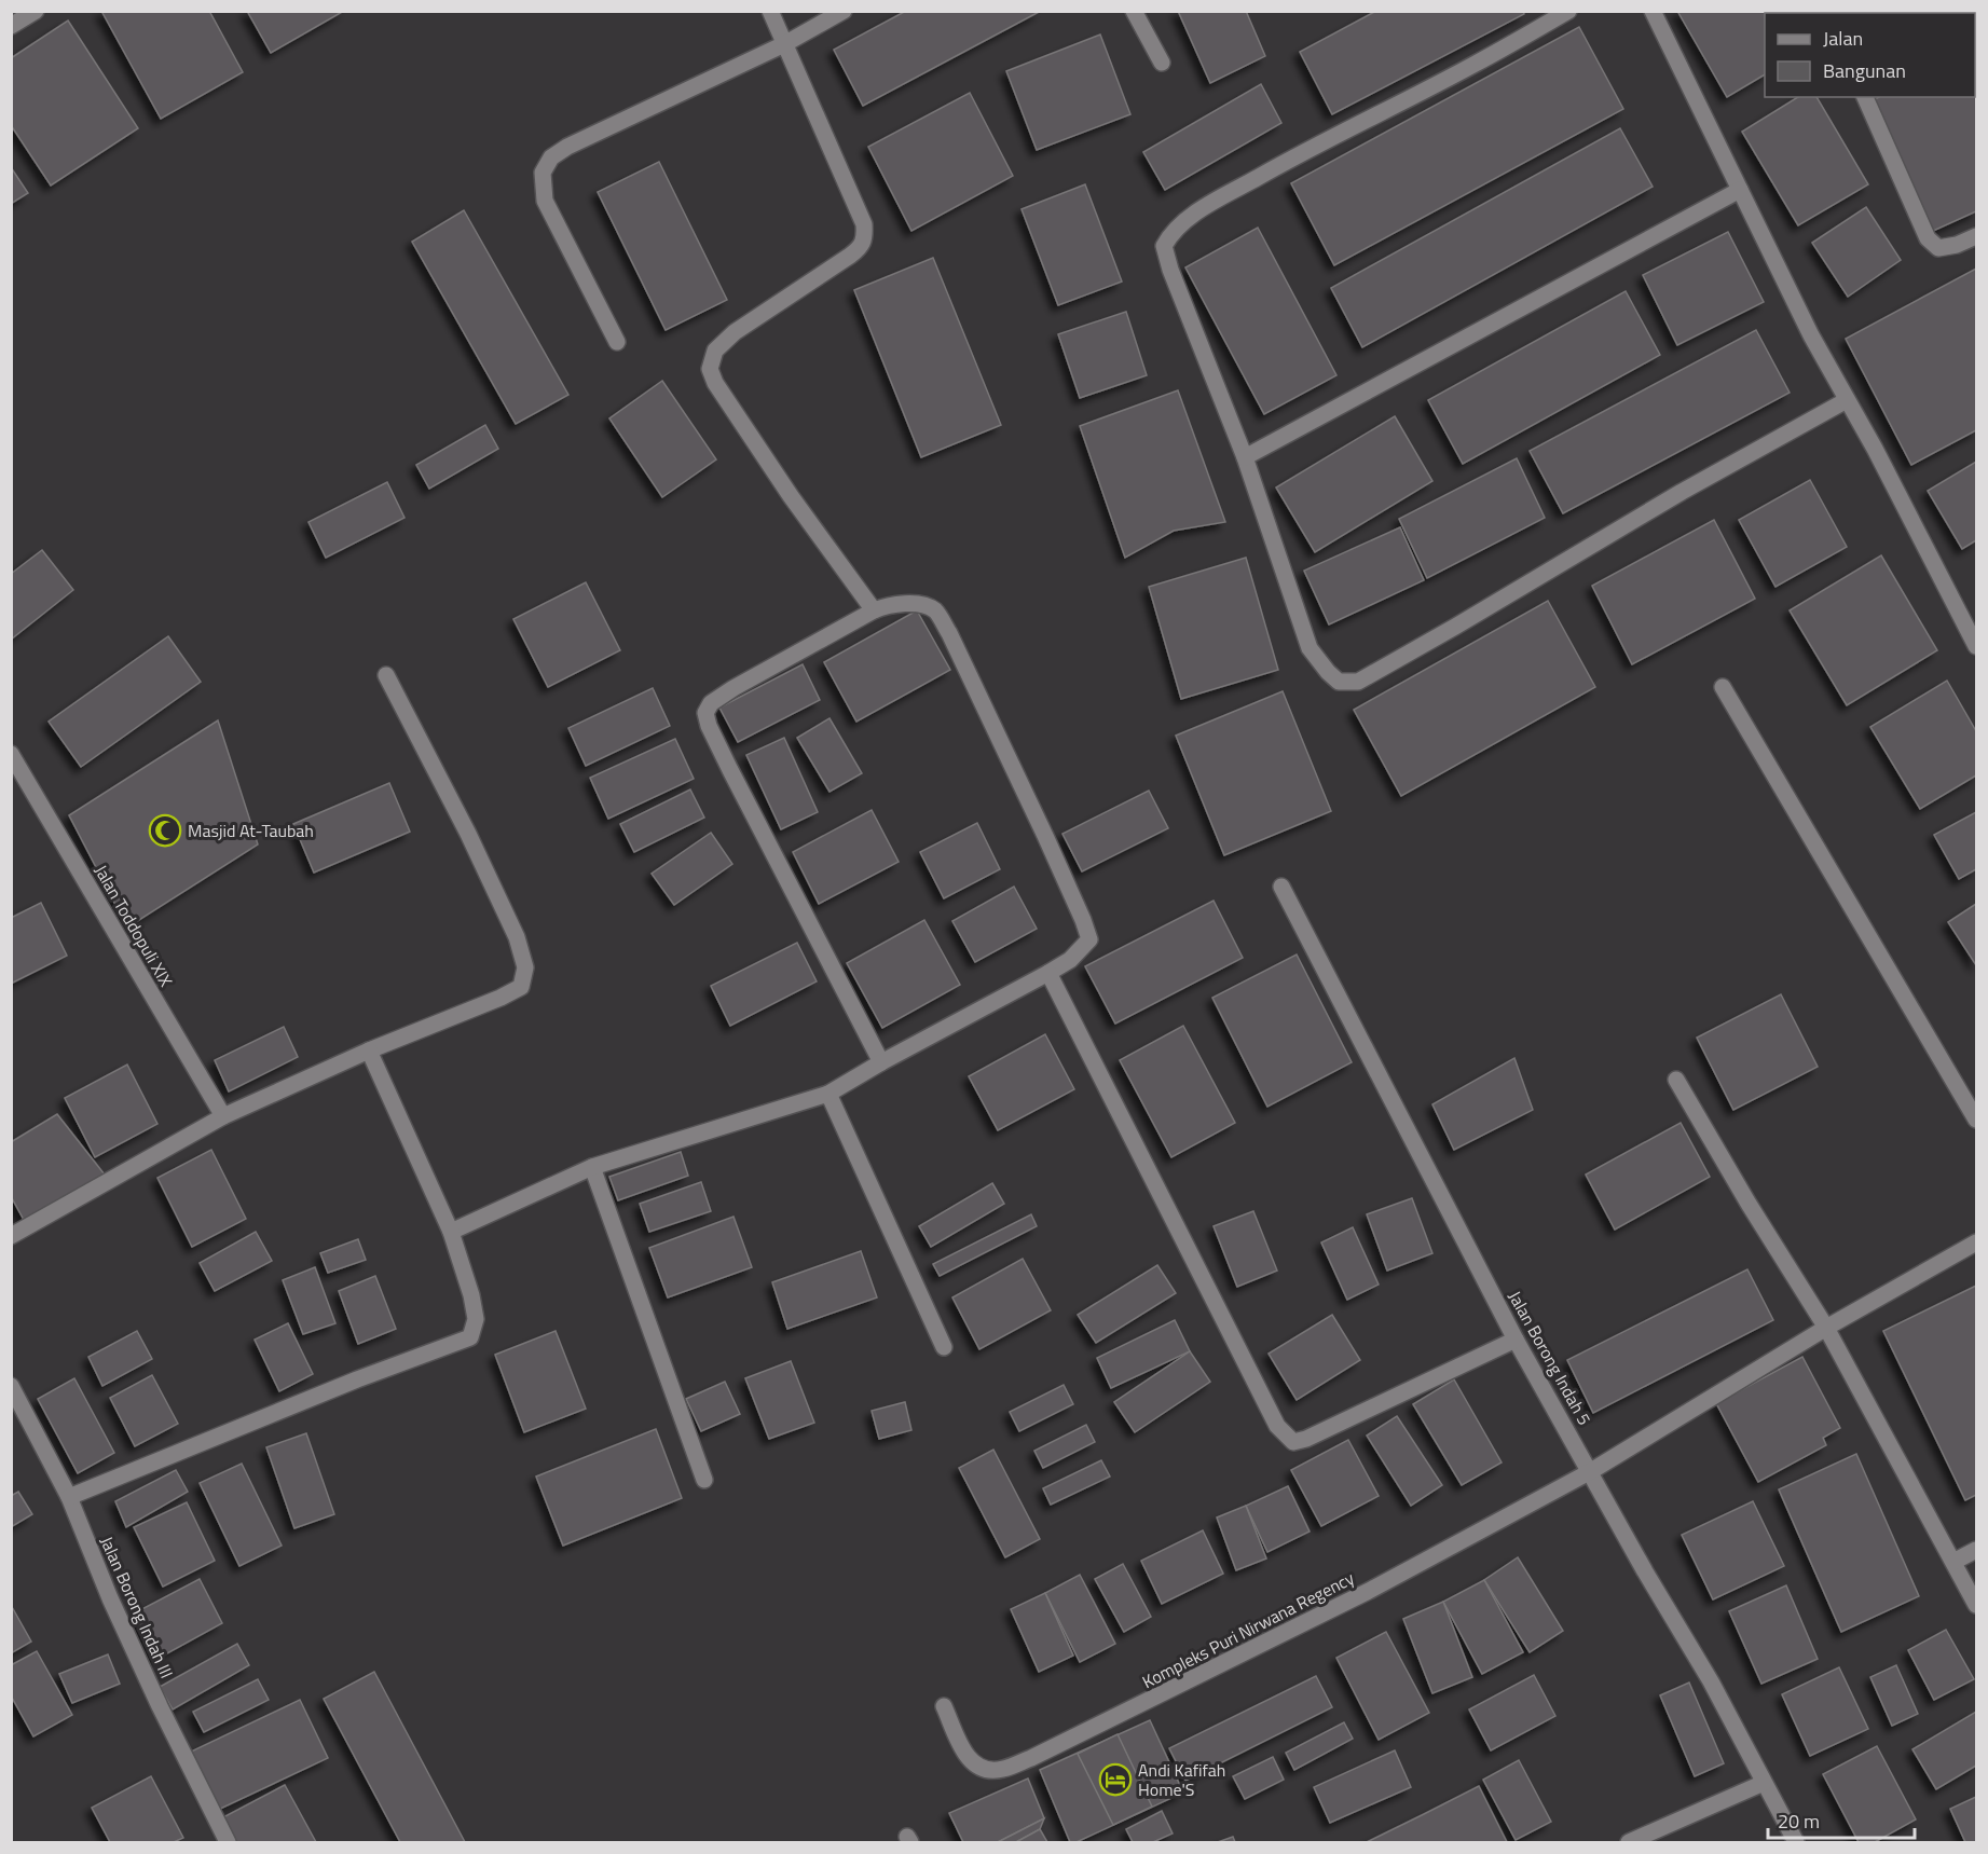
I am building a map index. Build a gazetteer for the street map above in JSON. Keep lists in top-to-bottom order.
{
  "streets": {
    "street": [
      "Jalan Toddopuli XIX",
      "Jalan Borong Indah 5",
      "Jalan Borong Indah III",
      "Kompleks Puri Nirwana Regency"
    ]
  },
  "crossings": [
    ["Jalan Borong Indah 5", "Kompleks Puri Nirwana Regency"]
  ],
  "places": {
    "mosque": ["Masjid At-Taubah"],
    "hotel": ["Andi Kafifah Home'S"]
  },
  "legend": ["Jalan", "Bangunan"],
  "scale_bar": "20 m"
}
